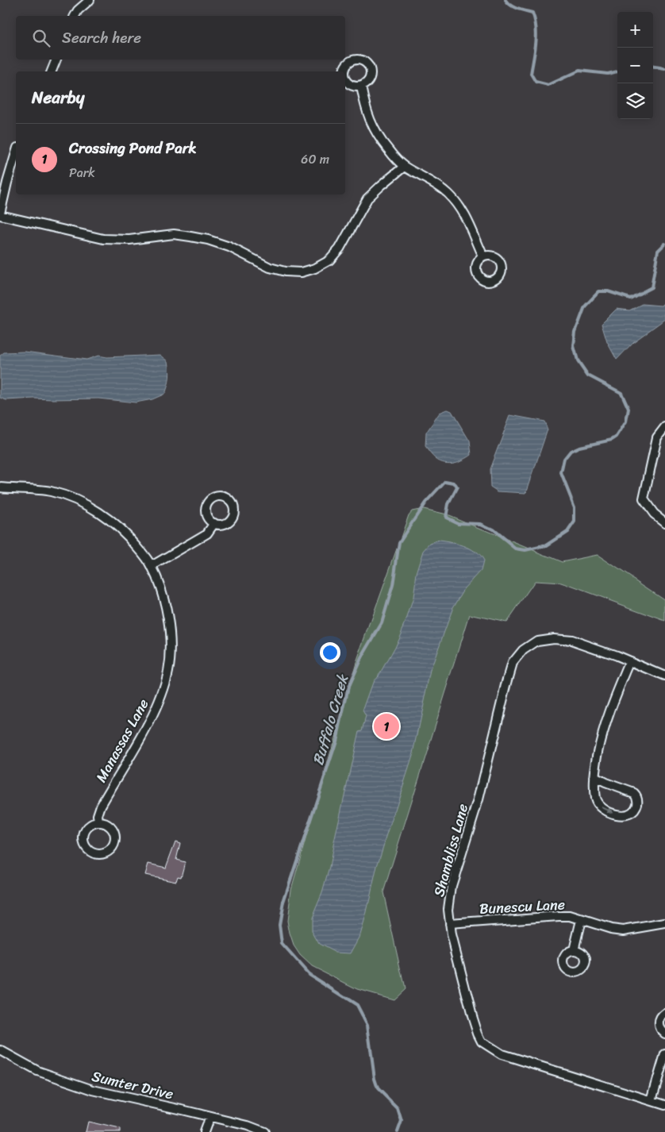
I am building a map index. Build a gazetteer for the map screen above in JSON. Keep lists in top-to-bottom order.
{
  "streets": {
    "street": [
      "Manassas Lane",
      "Shambliss Lane",
      "Bunescu Lane",
      "Sumter Drive"
    ]
  },
  "crossings": [
    ["Shambliss Lane", "Bunescu Lane"]
  ],
  "water": ["Buffalo Creek"],
  "page": {
    "map_buttons": ["+", "−"],
    "search": "Search here",
    "heading": "Nearby",
    "list": [
      {
        "mark": "1",
        "name": "Crossing Pond Park",
        "note": "Park",
        "value": "60 m"
      }
    ],
    "pins": "1"
  }
}
